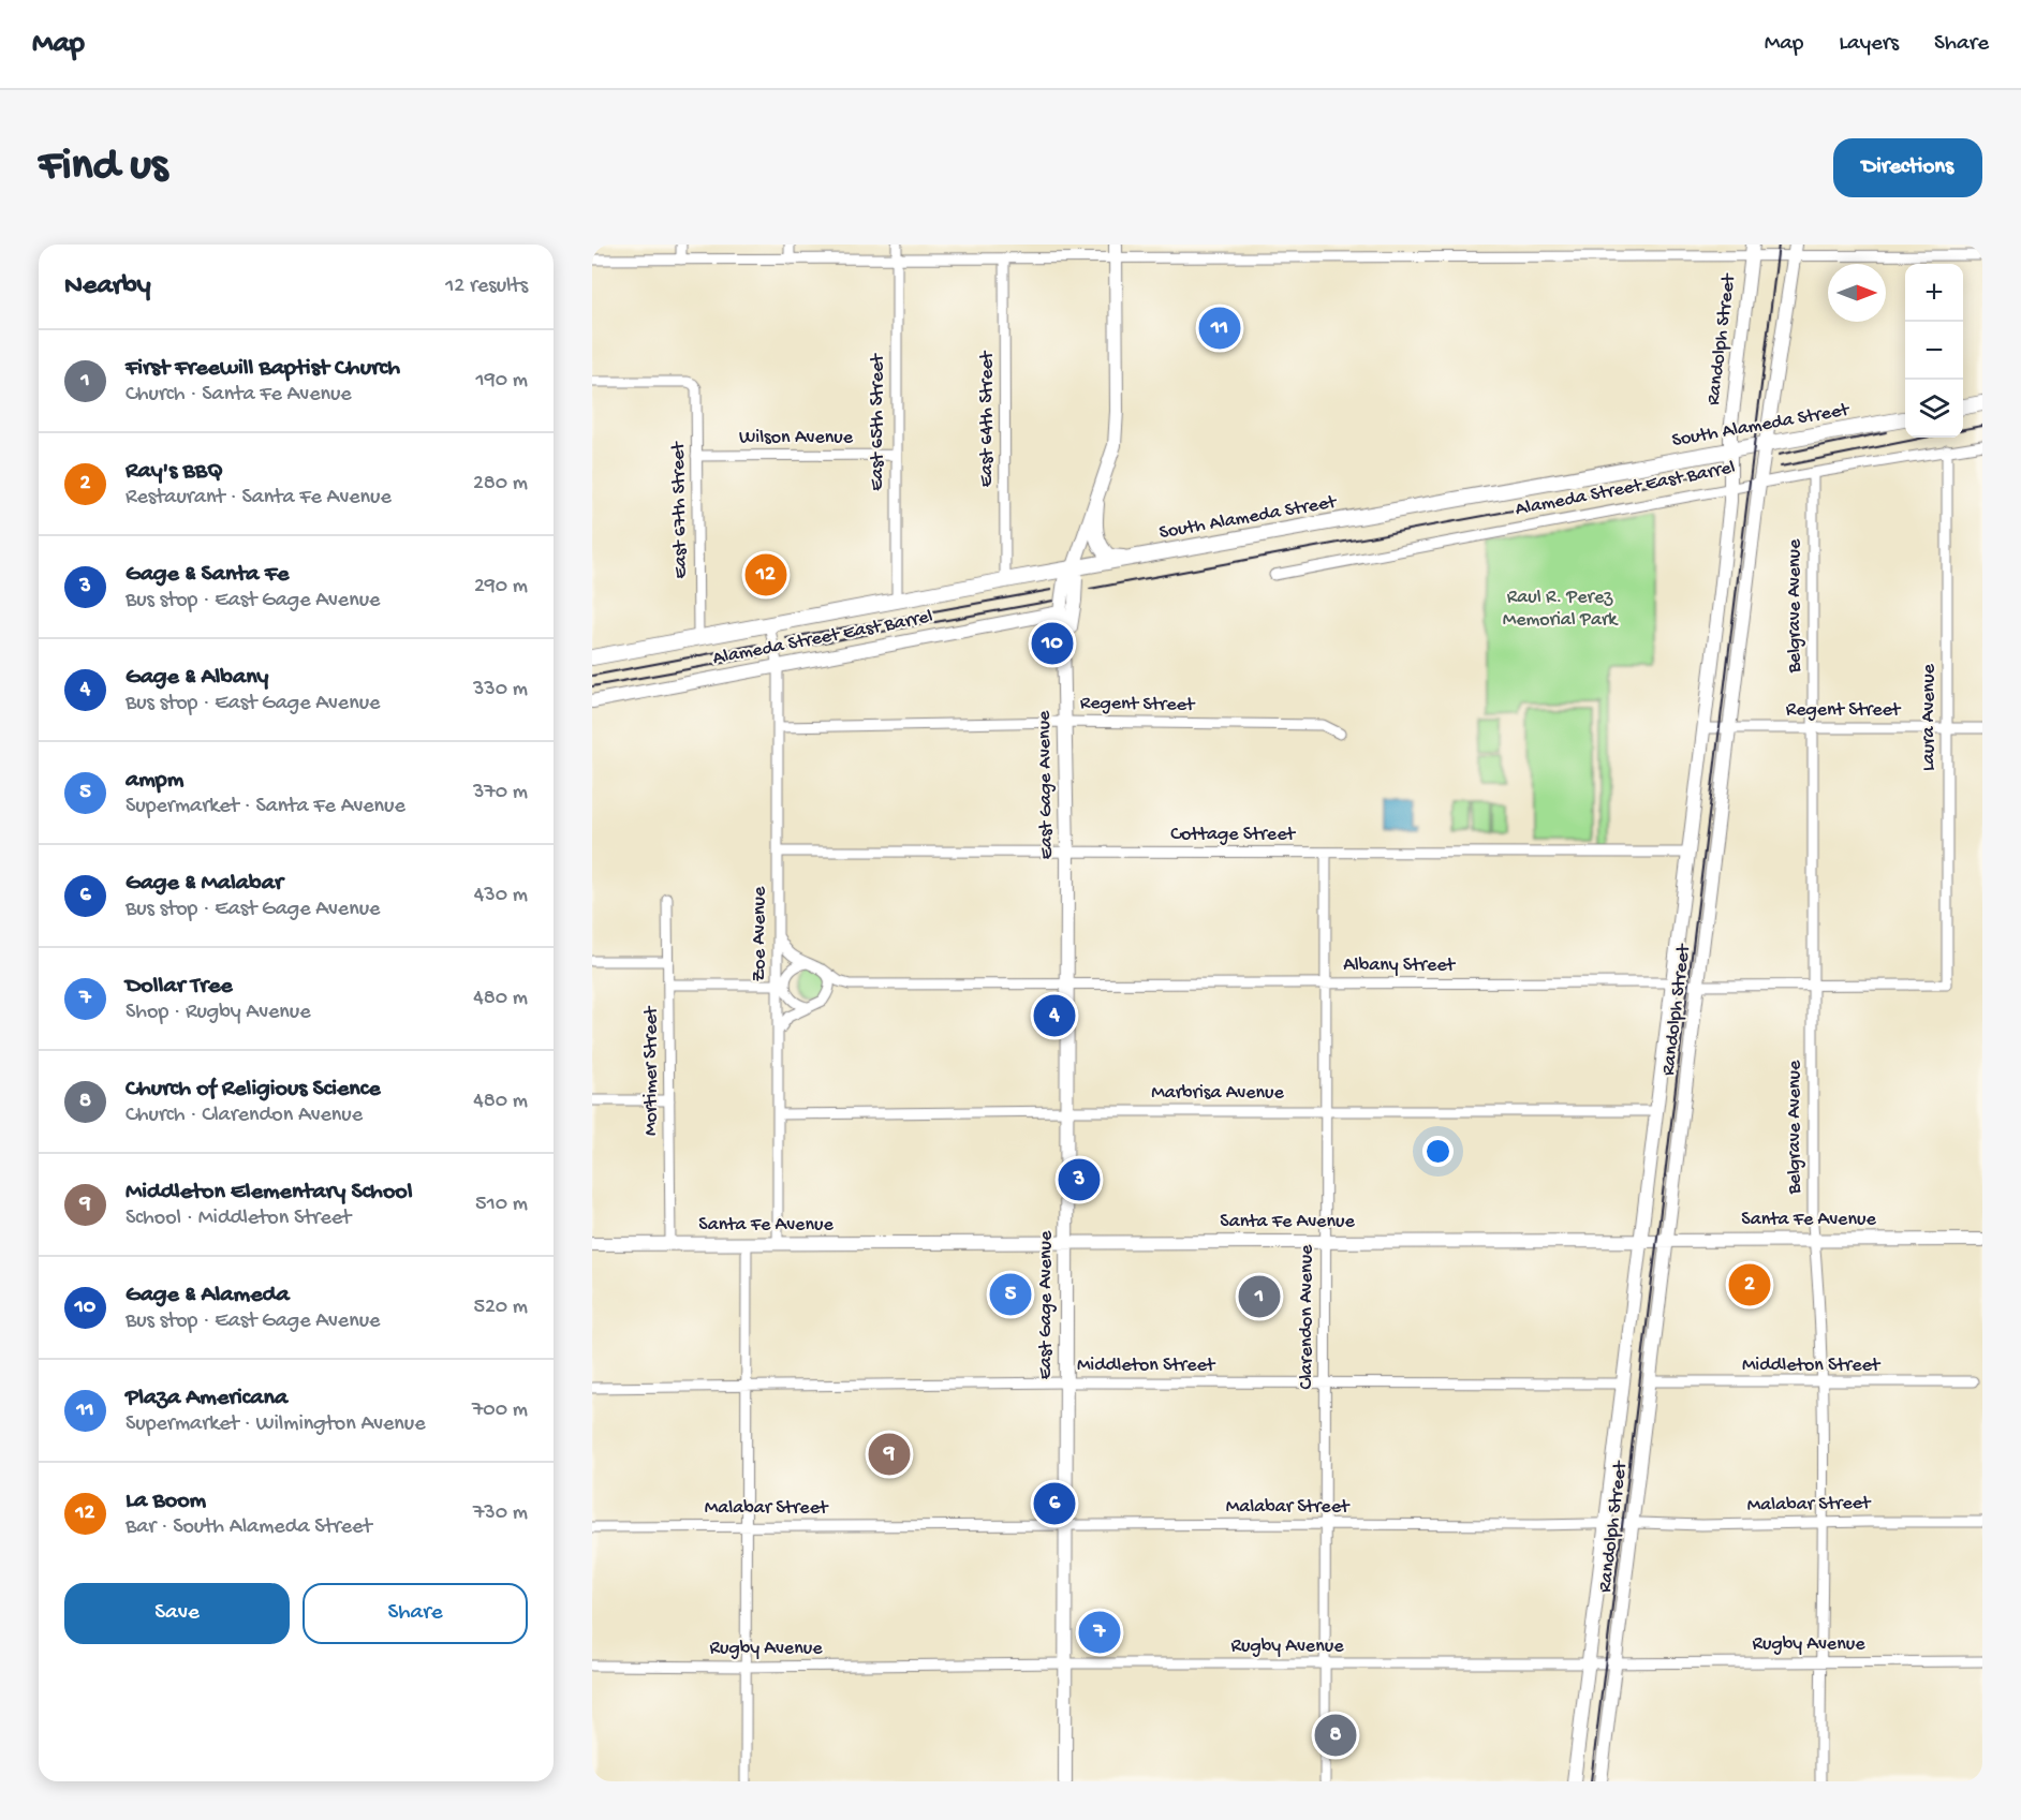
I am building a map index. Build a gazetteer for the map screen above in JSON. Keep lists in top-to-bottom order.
{
  "streets": {
    "main road": ["South Alameda Street"],
    "street": [
      "Randolph Street",
      "East 64th Street",
      "East 65th Street",
      "Wilson Avenue",
      "Alameda Street East Barrel",
      "East 67th Street",
      "Belgrave Avenue",
      "Regent Street",
      "Laura Avenue",
      "East Gage Avenue",
      "Cottage Street",
      "Zoe Avenue",
      "Albany Street",
      "Mortimer Street",
      "Marbrisa Avenue",
      "Santa Fe Avenue",
      "Clarendon Avenue",
      "Middleton Street",
      "Malabar Street",
      "Rugby Avenue"
    ]
  },
  "crossings": [
    ["Randolph Street", "South Alameda Street"],
    ["Randolph Street", "Alameda Street East Barrel"],
    ["Randolph Street", "Regent Street"],
    ["Randolph Street", "Cottage Street"],
    ["Randolph Street", "Albany Street"],
    ["Randolph Street", "Marbrisa Avenue"],
    ["Randolph Street", "Santa Fe Avenue"],
    ["Randolph Street", "Middleton Street"],
    ["Randolph Street", "Malabar Street"],
    ["Randolph Street", "Rugby Avenue"],
    ["East 64th Street", "South Alameda Street"],
    ["East 65th Street", "South Alameda Street"],
    ["East 65th Street", "Wilson Avenue"],
    ["South Alameda Street", "East 67th Street"],
    ["South Alameda Street", "East Gage Avenue"],
    ["South Alameda Street", "Zoe Avenue"],
    ["Wilson Avenue", "East 67th Street"],
    ["Alameda Street East Barrel", "Belgrave Avenue"],
    ["Alameda Street East Barrel", "Laura Avenue"],
    ["Alameda Street East Barrel", "East Gage Avenue"],
    ["Alameda Street East Barrel", "Zoe Avenue"],
    ["Belgrave Avenue", "Regent Street"],
    ["Belgrave Avenue", "Albany Street"],
    ["Belgrave Avenue", "Santa Fe Avenue"],
    ["Belgrave Avenue", "Middleton Street"],
    ["Belgrave Avenue", "Malabar Street"],
    ["Belgrave Avenue", "Rugby Avenue"],
    ["Regent Street", "Laura Avenue"],
    ["Regent Street", "East Gage Avenue"],
    ["Regent Street", "Zoe Avenue"],
    ["Laura Avenue", "Albany Street"],
    ["East Gage Avenue", "Cottage Street"],
    ["East Gage Avenue", "Albany Street"],
    ["East Gage Avenue", "Marbrisa Avenue"],
    ["East Gage Avenue", "Santa Fe Avenue"],
    ["East Gage Avenue", "Middleton Street"],
    ["East Gage Avenue", "Malabar Street"],
    ["East Gage Avenue", "Rugby Avenue"],
    ["Cottage Street", "Zoe Avenue"],
    ["Cottage Street", "Clarendon Avenue"],
    ["Zoe Avenue", "Marbrisa Avenue"],
    ["Zoe Avenue", "Santa Fe Avenue"],
    ["Albany Street", "Clarendon Avenue"],
    ["Mortimer Street", "Santa Fe Avenue"],
    ["Marbrisa Avenue", "Clarendon Avenue"],
    ["Santa Fe Avenue", "Clarendon Avenue"],
    ["Clarendon Avenue", "Middleton Street"],
    ["Clarendon Avenue", "Malabar Street"],
    ["Clarendon Avenue", "Rugby Avenue"]
  ],
  "parks": ["Raul R. Perez Memorial Park"],
  "north": "right",
  "page": {
    "header": "Map",
    "nav": ["Map", "Layers", "Share"],
    "buttons": [
      "Directions",
      ["Save", "Share"]
    ],
    "title": "Find us",
    "heading": ["Nearby", "12 results"],
    "map_buttons": ["+", "−"],
    "pins": [
      "11",
      "12",
      "10",
      "4",
      "3",
      "2",
      "5",
      "1",
      "9",
      "6",
      "7",
      "8"
    ],
    "list": [
      {
        "mark": "1",
        "name": "First Freewill Baptist Church",
        "note": "Church · Santa Fe Avenue",
        "value": "190 m"
      },
      {
        "mark": "2",
        "name": "Ray's BBQ",
        "note": "Restaurant · Santa Fe Avenue",
        "value": "280 m"
      },
      {
        "mark": "3",
        "name": "Gage & Santa Fe",
        "note": "Bus stop · East Gage Avenue",
        "value": "290 m"
      },
      {
        "mark": "4",
        "name": "Gage & Albany",
        "note": "Bus stop · East Gage Avenue",
        "value": "330 m"
      },
      {
        "mark": "5",
        "name": "ampm",
        "note": "Supermarket · Santa Fe Avenue",
        "value": "370 m"
      },
      {
        "mark": "6",
        "name": "Gage & Malabar",
        "note": "Bus stop · East Gage Avenue",
        "value": "430 m"
      },
      {
        "mark": "7",
        "name": "Dollar Tree",
        "note": "Shop · Rugby Avenue",
        "value": "480 m"
      },
      {
        "mark": "8",
        "name": "Church of Religious Science",
        "note": "Church · Clarendon Avenue",
        "value": "480 m"
      },
      {
        "mark": "9",
        "name": "Middleton Elementary School",
        "note": "School · Middleton Street",
        "value": "510 m"
      },
      {
        "mark": "10",
        "name": "Gage & Alameda",
        "note": "Bus stop · East Gage Avenue",
        "value": "520 m"
      },
      {
        "mark": "11",
        "name": "Plaza Americana",
        "note": "Supermarket · Wilmington Avenue",
        "value": "700 m"
      },
      {
        "mark": "12",
        "name": "La Boom",
        "note": "Bar · South Alameda Street",
        "value": "730 m"
      }
    ]
  }
}
